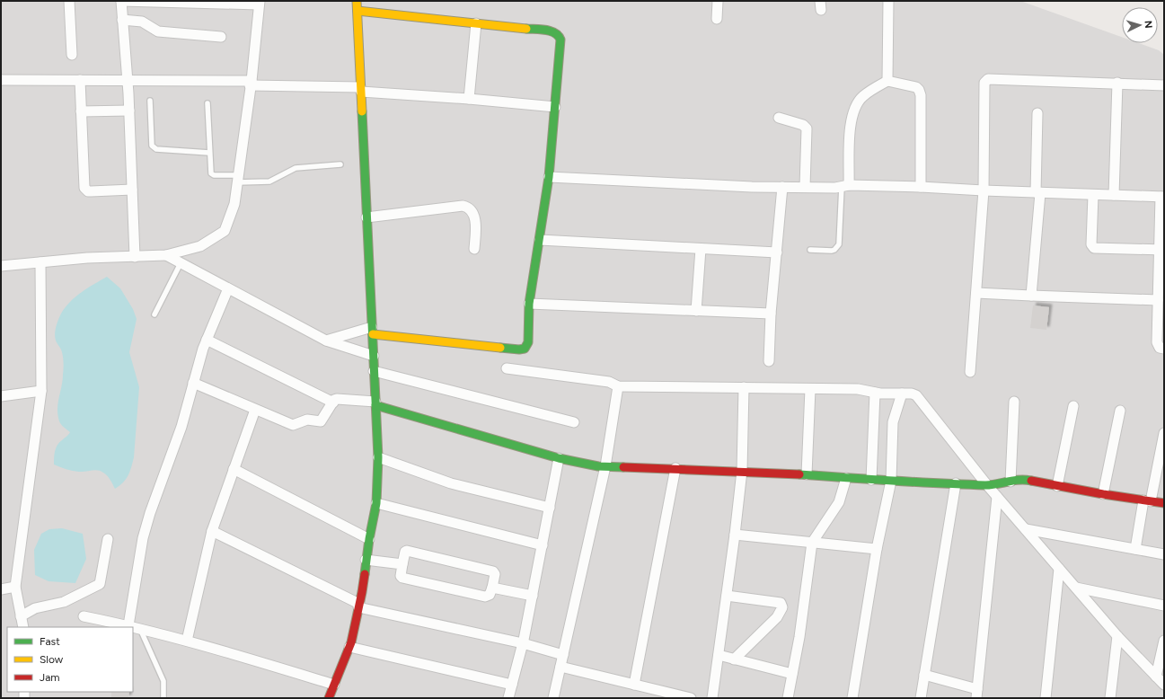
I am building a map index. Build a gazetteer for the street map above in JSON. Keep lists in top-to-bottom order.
{
  "legend": ["Fast", "Slow", "Jam"],
  "north": "right"
}
